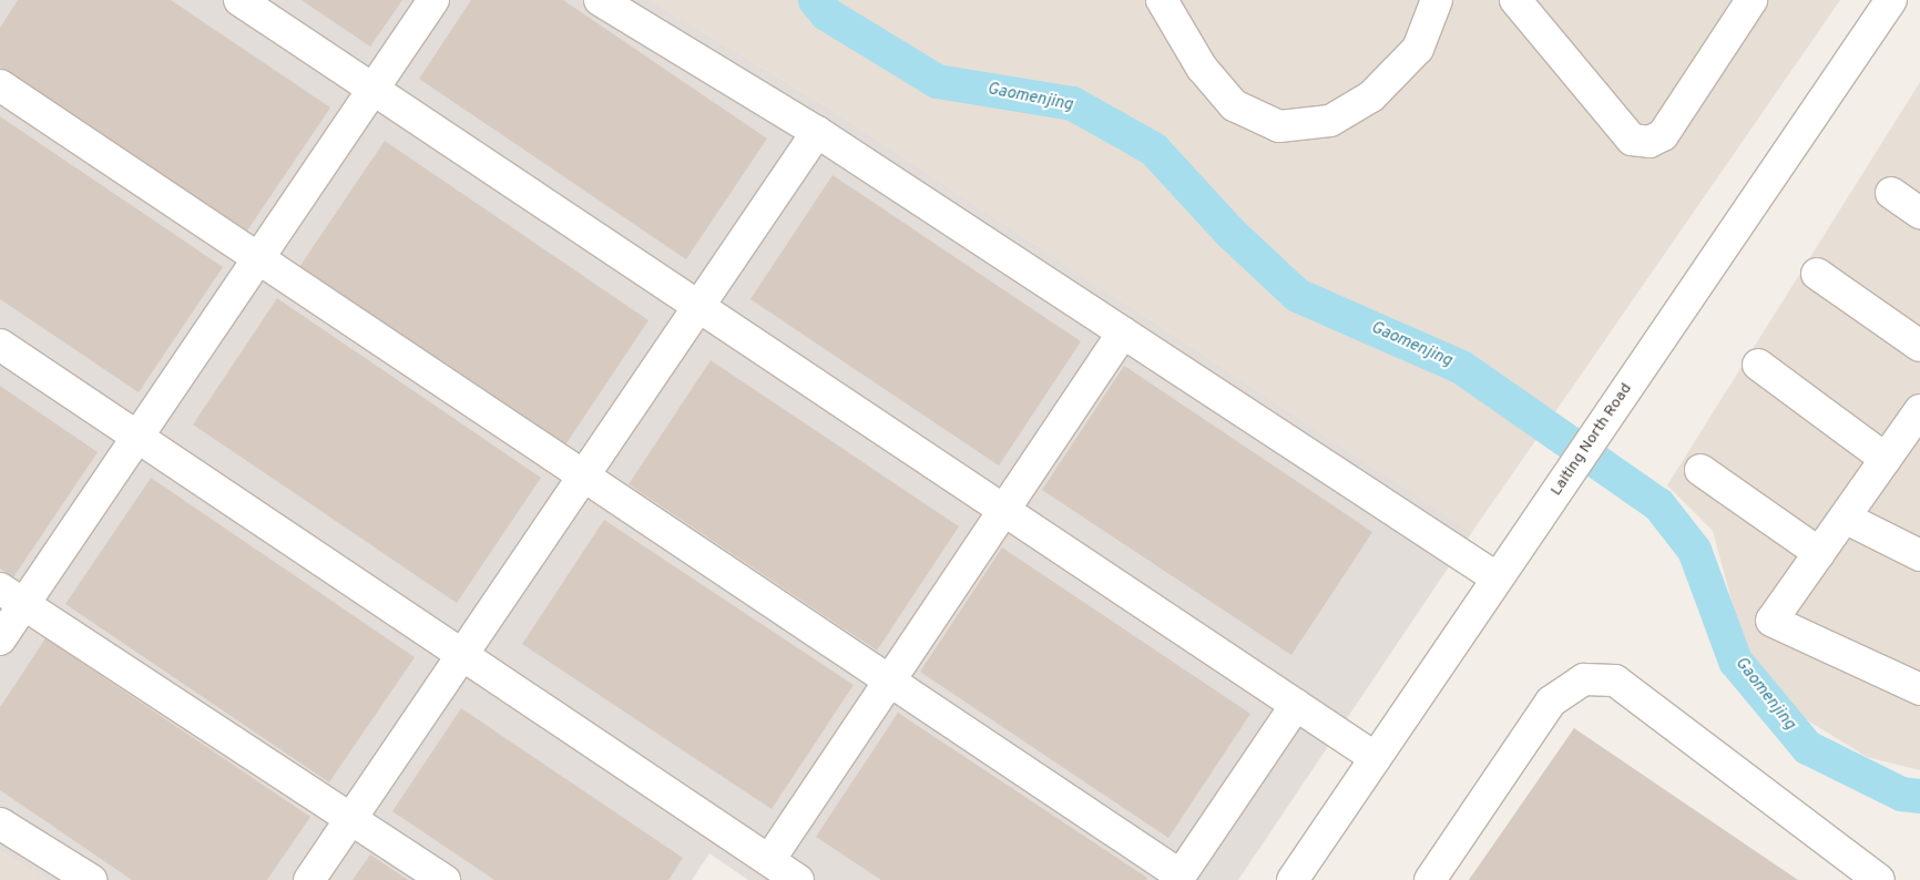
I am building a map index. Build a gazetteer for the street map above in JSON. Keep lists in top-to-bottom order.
{
  "streets": {
    "street": ["Laiting North Road"]
  },
  "water": ["Gaomenjing"]
}
